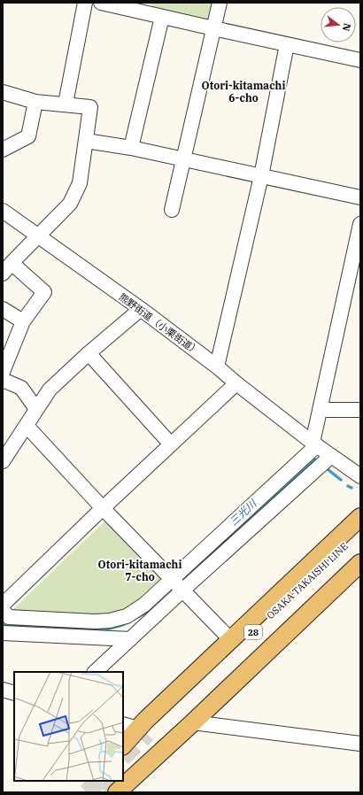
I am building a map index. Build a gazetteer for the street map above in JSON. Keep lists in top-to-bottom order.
{
  "streets": {
    "main road": ["OSAKA TAKAISHI LINE", "28"],
    "street": ["熊野街道（小栗街道）"]
  },
  "districts": ["Otori-kitamachi 6-cho", "Otori-kitamachi 7-cho"],
  "water": ["三光川"],
  "north": "right"
}
